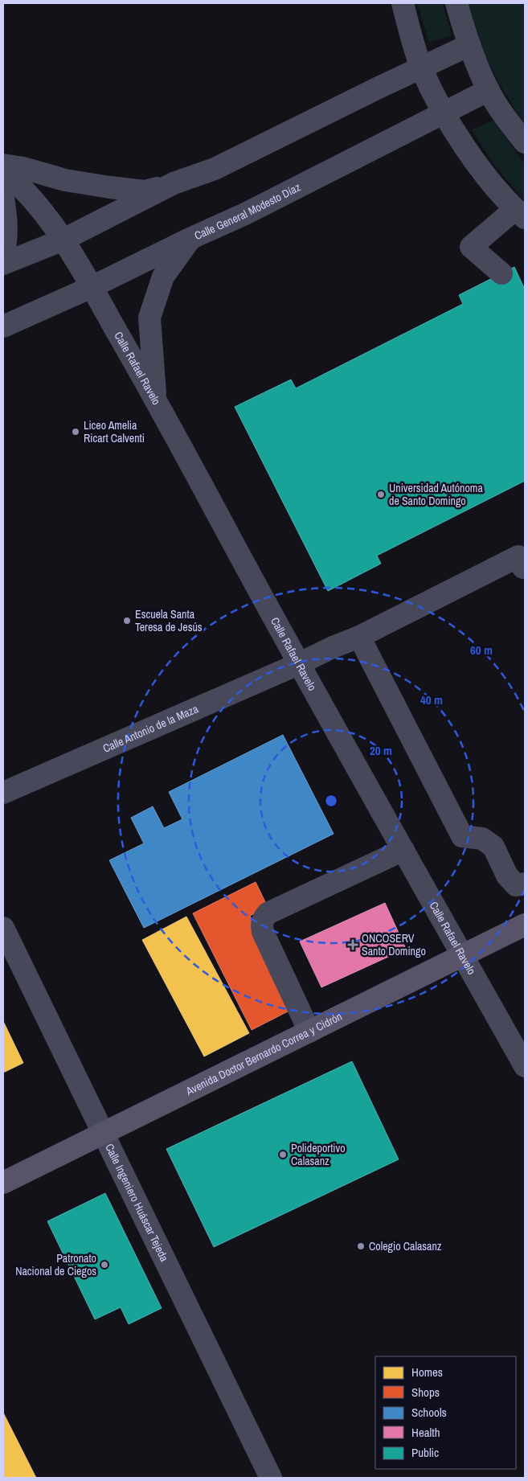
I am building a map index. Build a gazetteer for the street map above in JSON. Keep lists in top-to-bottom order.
{
  "streets": {
    "main road": ["Avenida Doctor Bernardo Correa y Cidrón"],
    "street": [
      "Calle General Modesto Díaz",
      "Calle Rafael Ravelo",
      "Calle Antonio de la Maza",
      "Calle Ingeniero Huáscar Tejeda"
    ]
  },
  "crossings": [
    ["Calle General Modesto Díaz", "Calle Rafael Ravelo"],
    ["Calle Rafael Ravelo", "Calle Antonio de la Maza"],
    ["Calle Rafael Ravelo", "Avenida Doctor Bernardo Correa y Cidrón"],
    ["Avenida Doctor Bernardo Correa y Cidrón", "Calle Ingeniero Huáscar Tejeda"]
  ],
  "places": {
    "other": [
      "Liceo Amelia Ricart Calventi",
      "Universidad Autónoma de Santo Domingo",
      "Escuela Santa Teresa de Jesús",
      "Polideportivo Calasanz",
      "Colegio Calasanz",
      "Patronato Nacional de Ciegos"
    ],
    "health": ["ONCOSERV Santo Domingo"]
  },
  "legend": [
    "Homes",
    "Shops",
    "Schools",
    "Health",
    "Public"
  ],
  "rings": ["60 m", "40 m", "20 m"]
}
